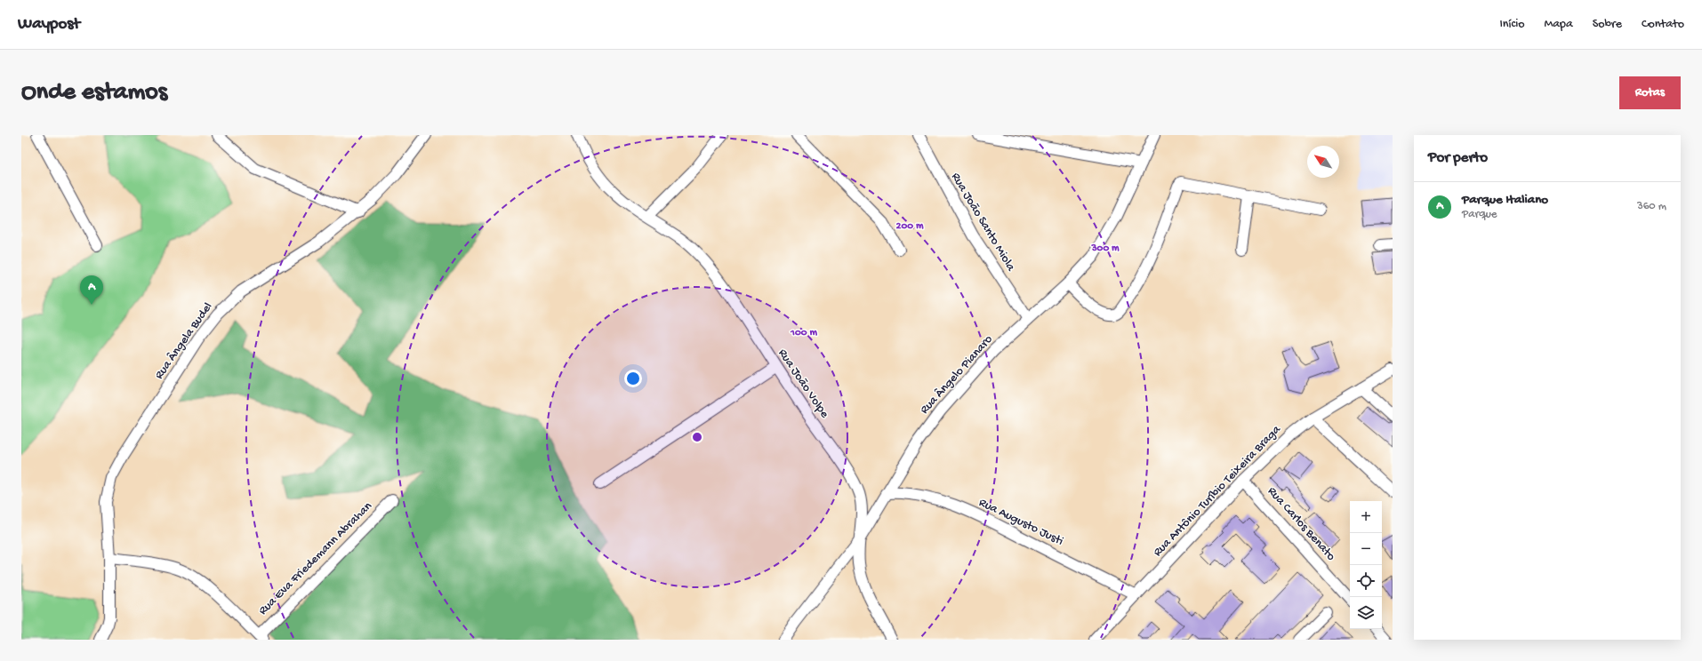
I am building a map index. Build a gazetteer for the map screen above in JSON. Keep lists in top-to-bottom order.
{
  "streets": {
    "street": [
      "Rua João Santo Miola",
      "Rua Ângela Budel",
      "Rua Ângelo Pianaro",
      "Rua João Volpe",
      "Rua Antônio Turíbio Teixeira Braga",
      "Rua Augusto Justi",
      "Rua Carlos Benato",
      "Rua Eva Friedemann Abrahan"
    ]
  },
  "crossings": [
    ["Rua João Santo Miola", "Rua Ângelo Pianaro"],
    ["Rua Ângelo Pianaro", "Rua João Volpe"],
    ["Rua Ângelo Pianaro", "Rua Augusto Justi"],
    ["Rua Antônio Turíbio Teixeira Braga", "Rua Augusto Justi"],
    ["Rua Antônio Turíbio Teixeira Braga", "Rua Carlos Benato"]
  ],
  "north": "top left",
  "page": {
    "header": "Waypost",
    "nav": [
      "Início",
      "Mapa",
      "Sobre",
      "Contato"
    ],
    "buttons": "Rotas",
    "title": "Onde estamos",
    "heading": "Por perto",
    "list": [
      {
        "mark": "A",
        "name": "Parque Italiano",
        "note": "Parque",
        "value": "360 m"
      }
    ],
    "pins": "A",
    "map_buttons": ["+", "−"]
  },
  "rings": ["200 m", "300 m", "100 m"]
}
